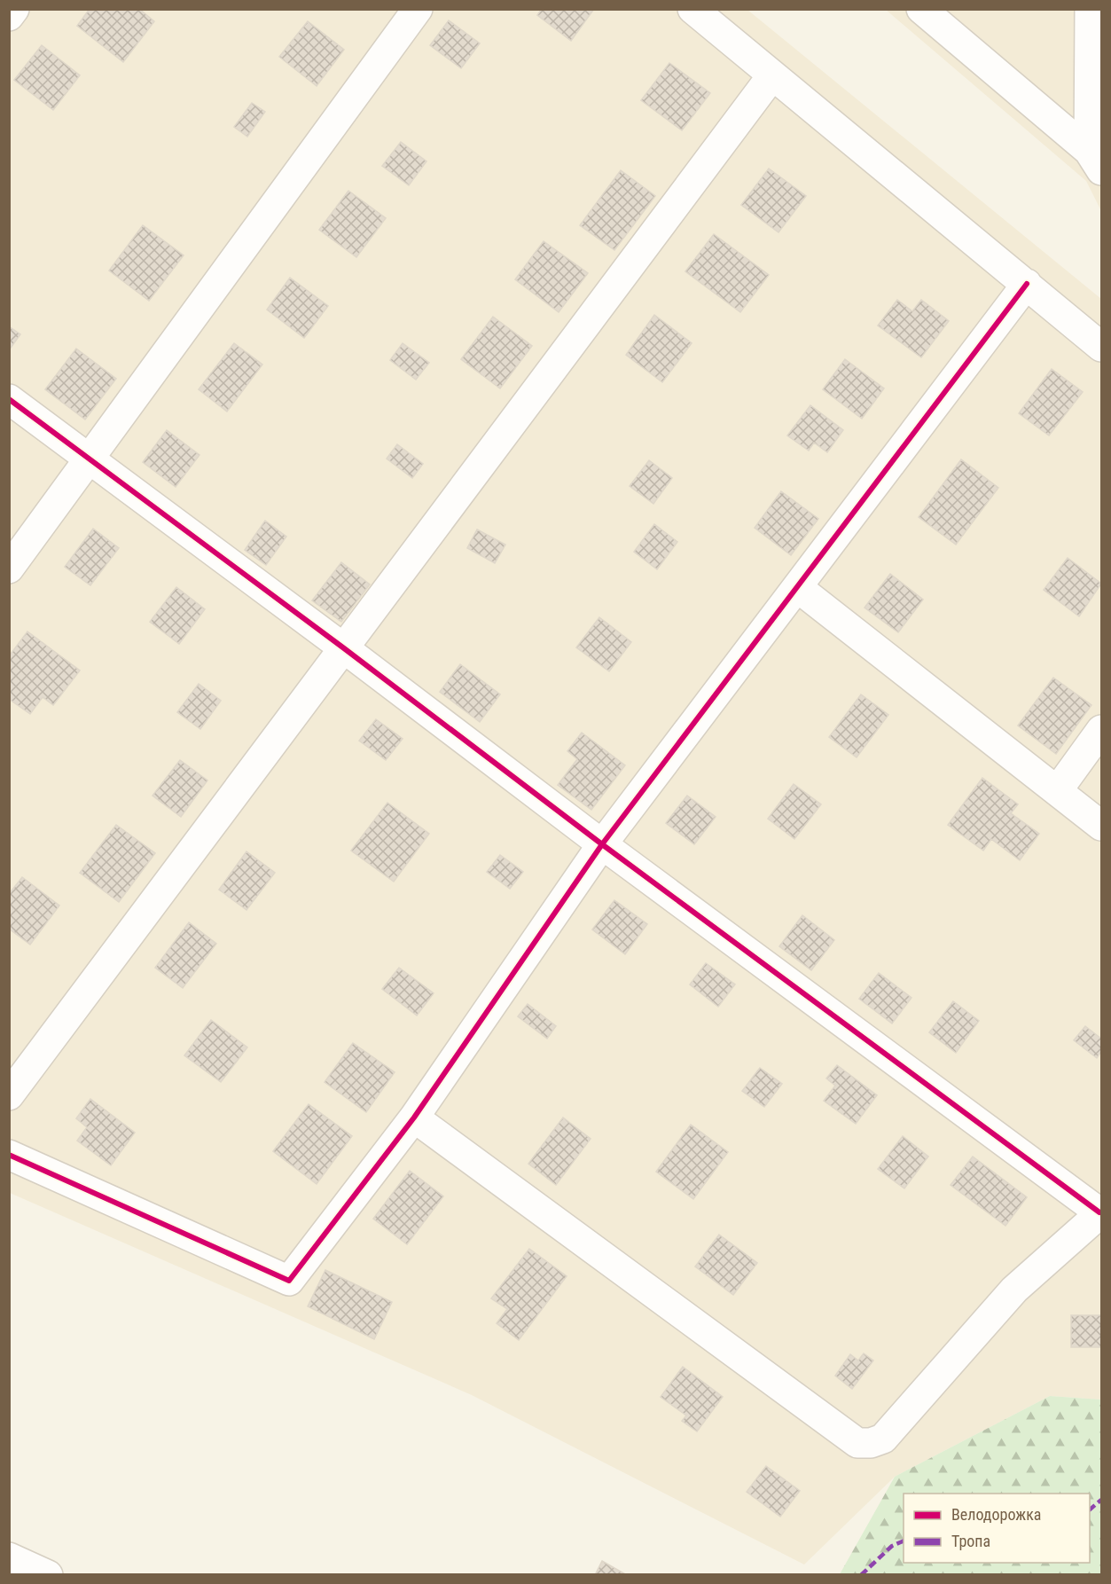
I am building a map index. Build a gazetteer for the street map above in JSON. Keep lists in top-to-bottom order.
{
  "legend": ["Велодорожка", "Тропа"]
}
